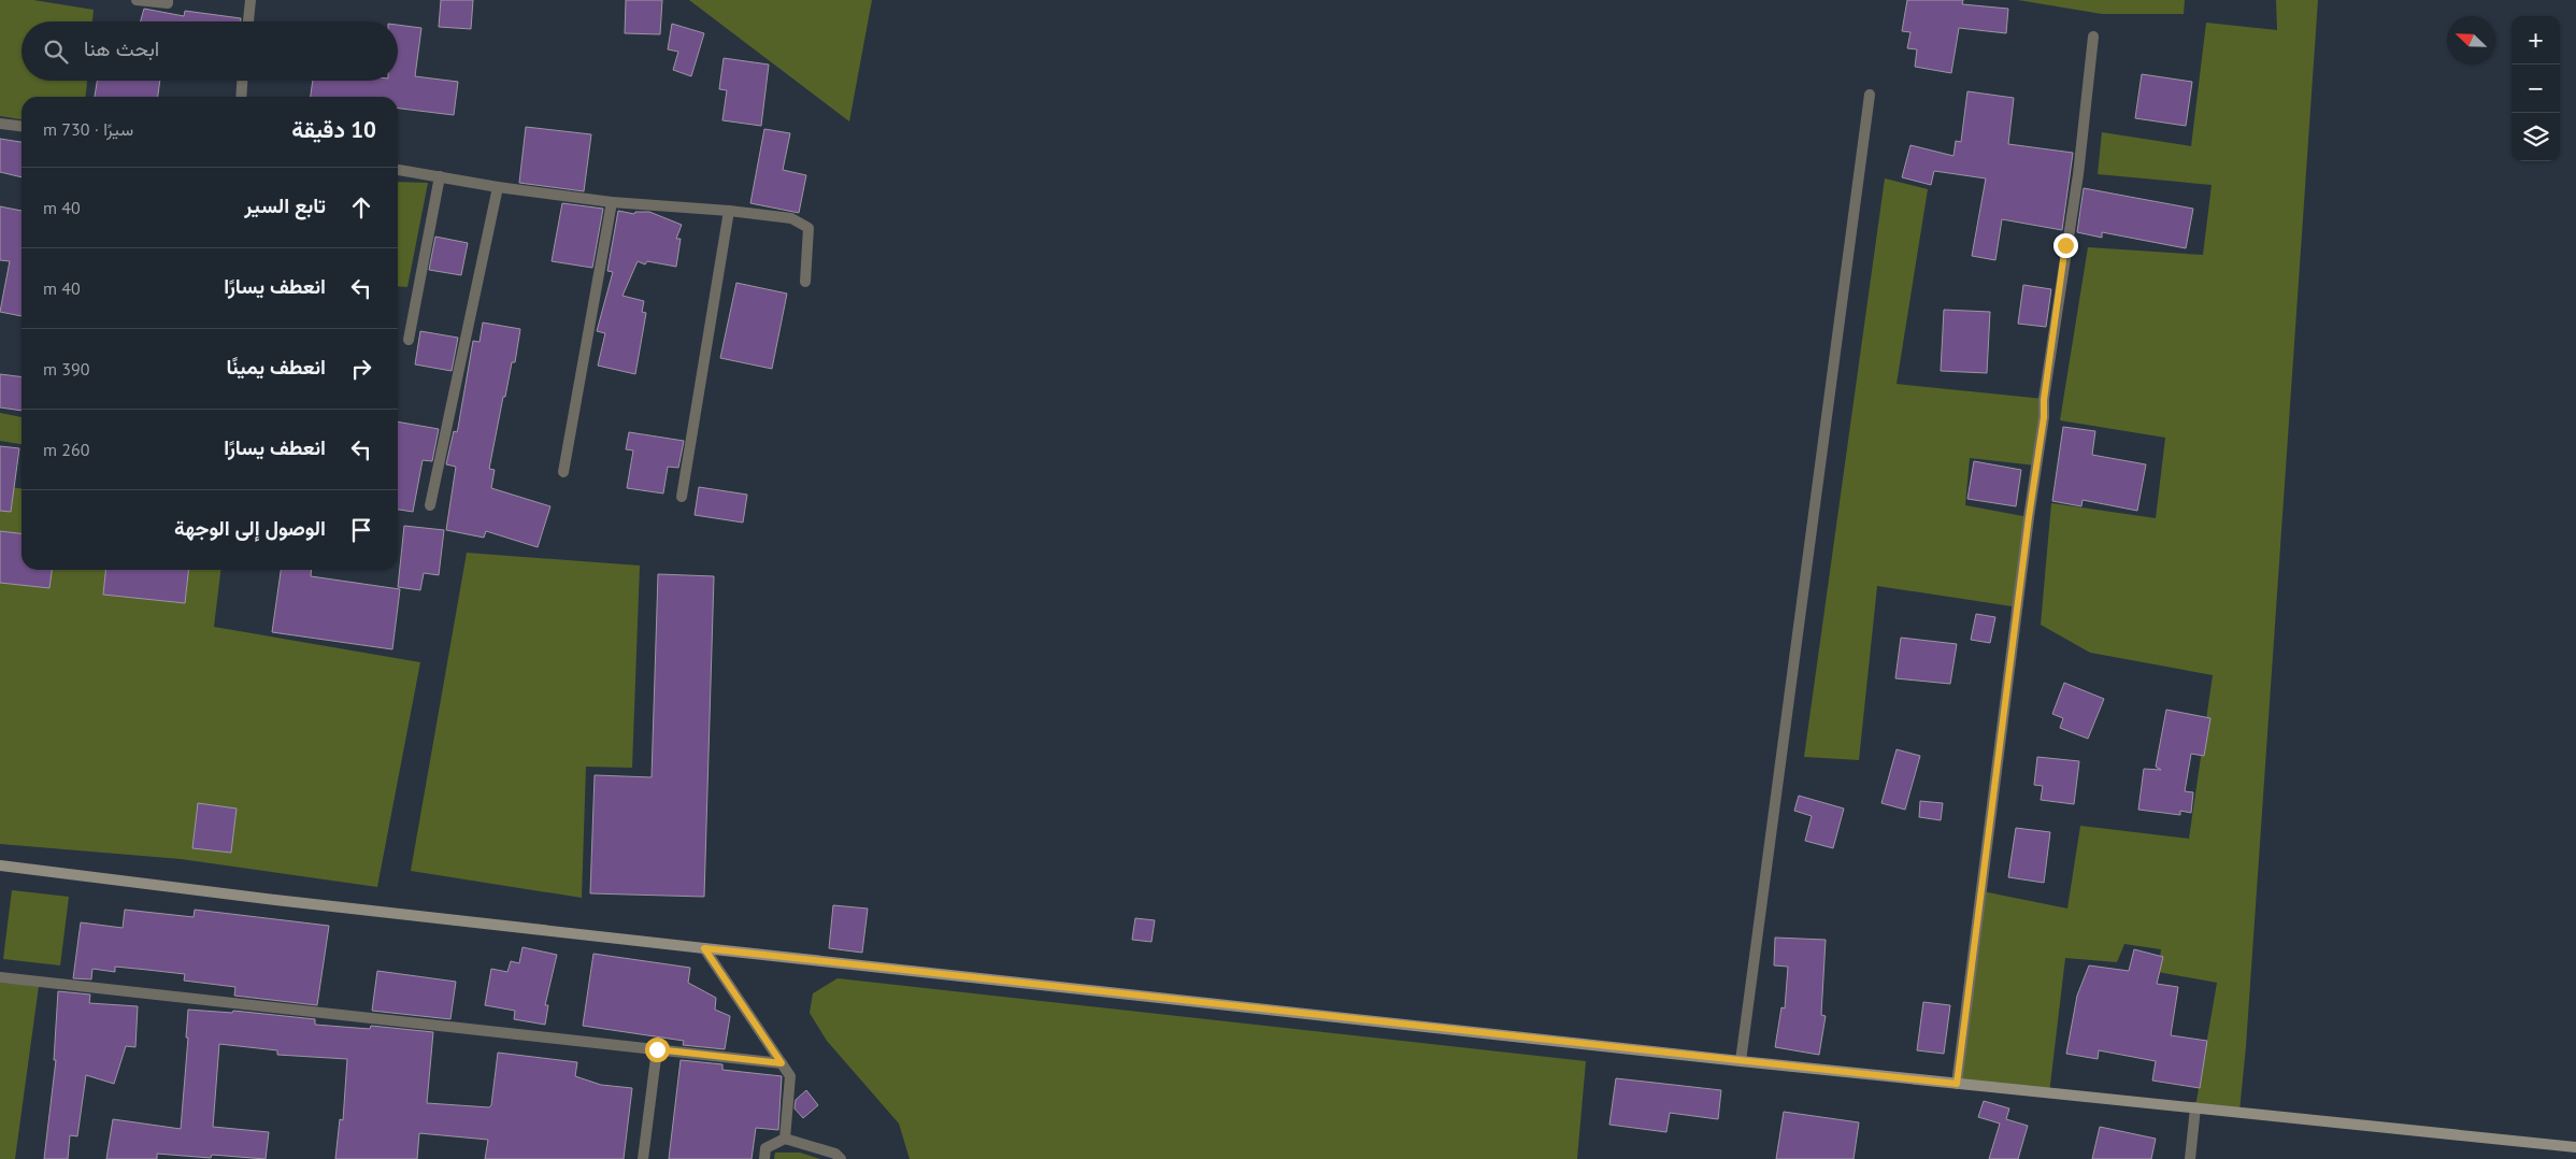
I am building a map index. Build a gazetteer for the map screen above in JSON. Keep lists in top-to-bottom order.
{
  "north": "top left",
  "page": {
    "map_buttons": ["+", "−"],
    "search": "ابحث هنا",
    "heading": ["10 دقيقة", "سيرًا · 730 m"],
    "list": [
      ["تابع السير", "40 m"],
      ["انعطف يسارًا", "40 m"],
      ["انعطف يمينًا", "390 m"],
      ["انعطف يسارًا", "260 m"],
      "الوصول إلى الوجهة"
    ]
  }
}
